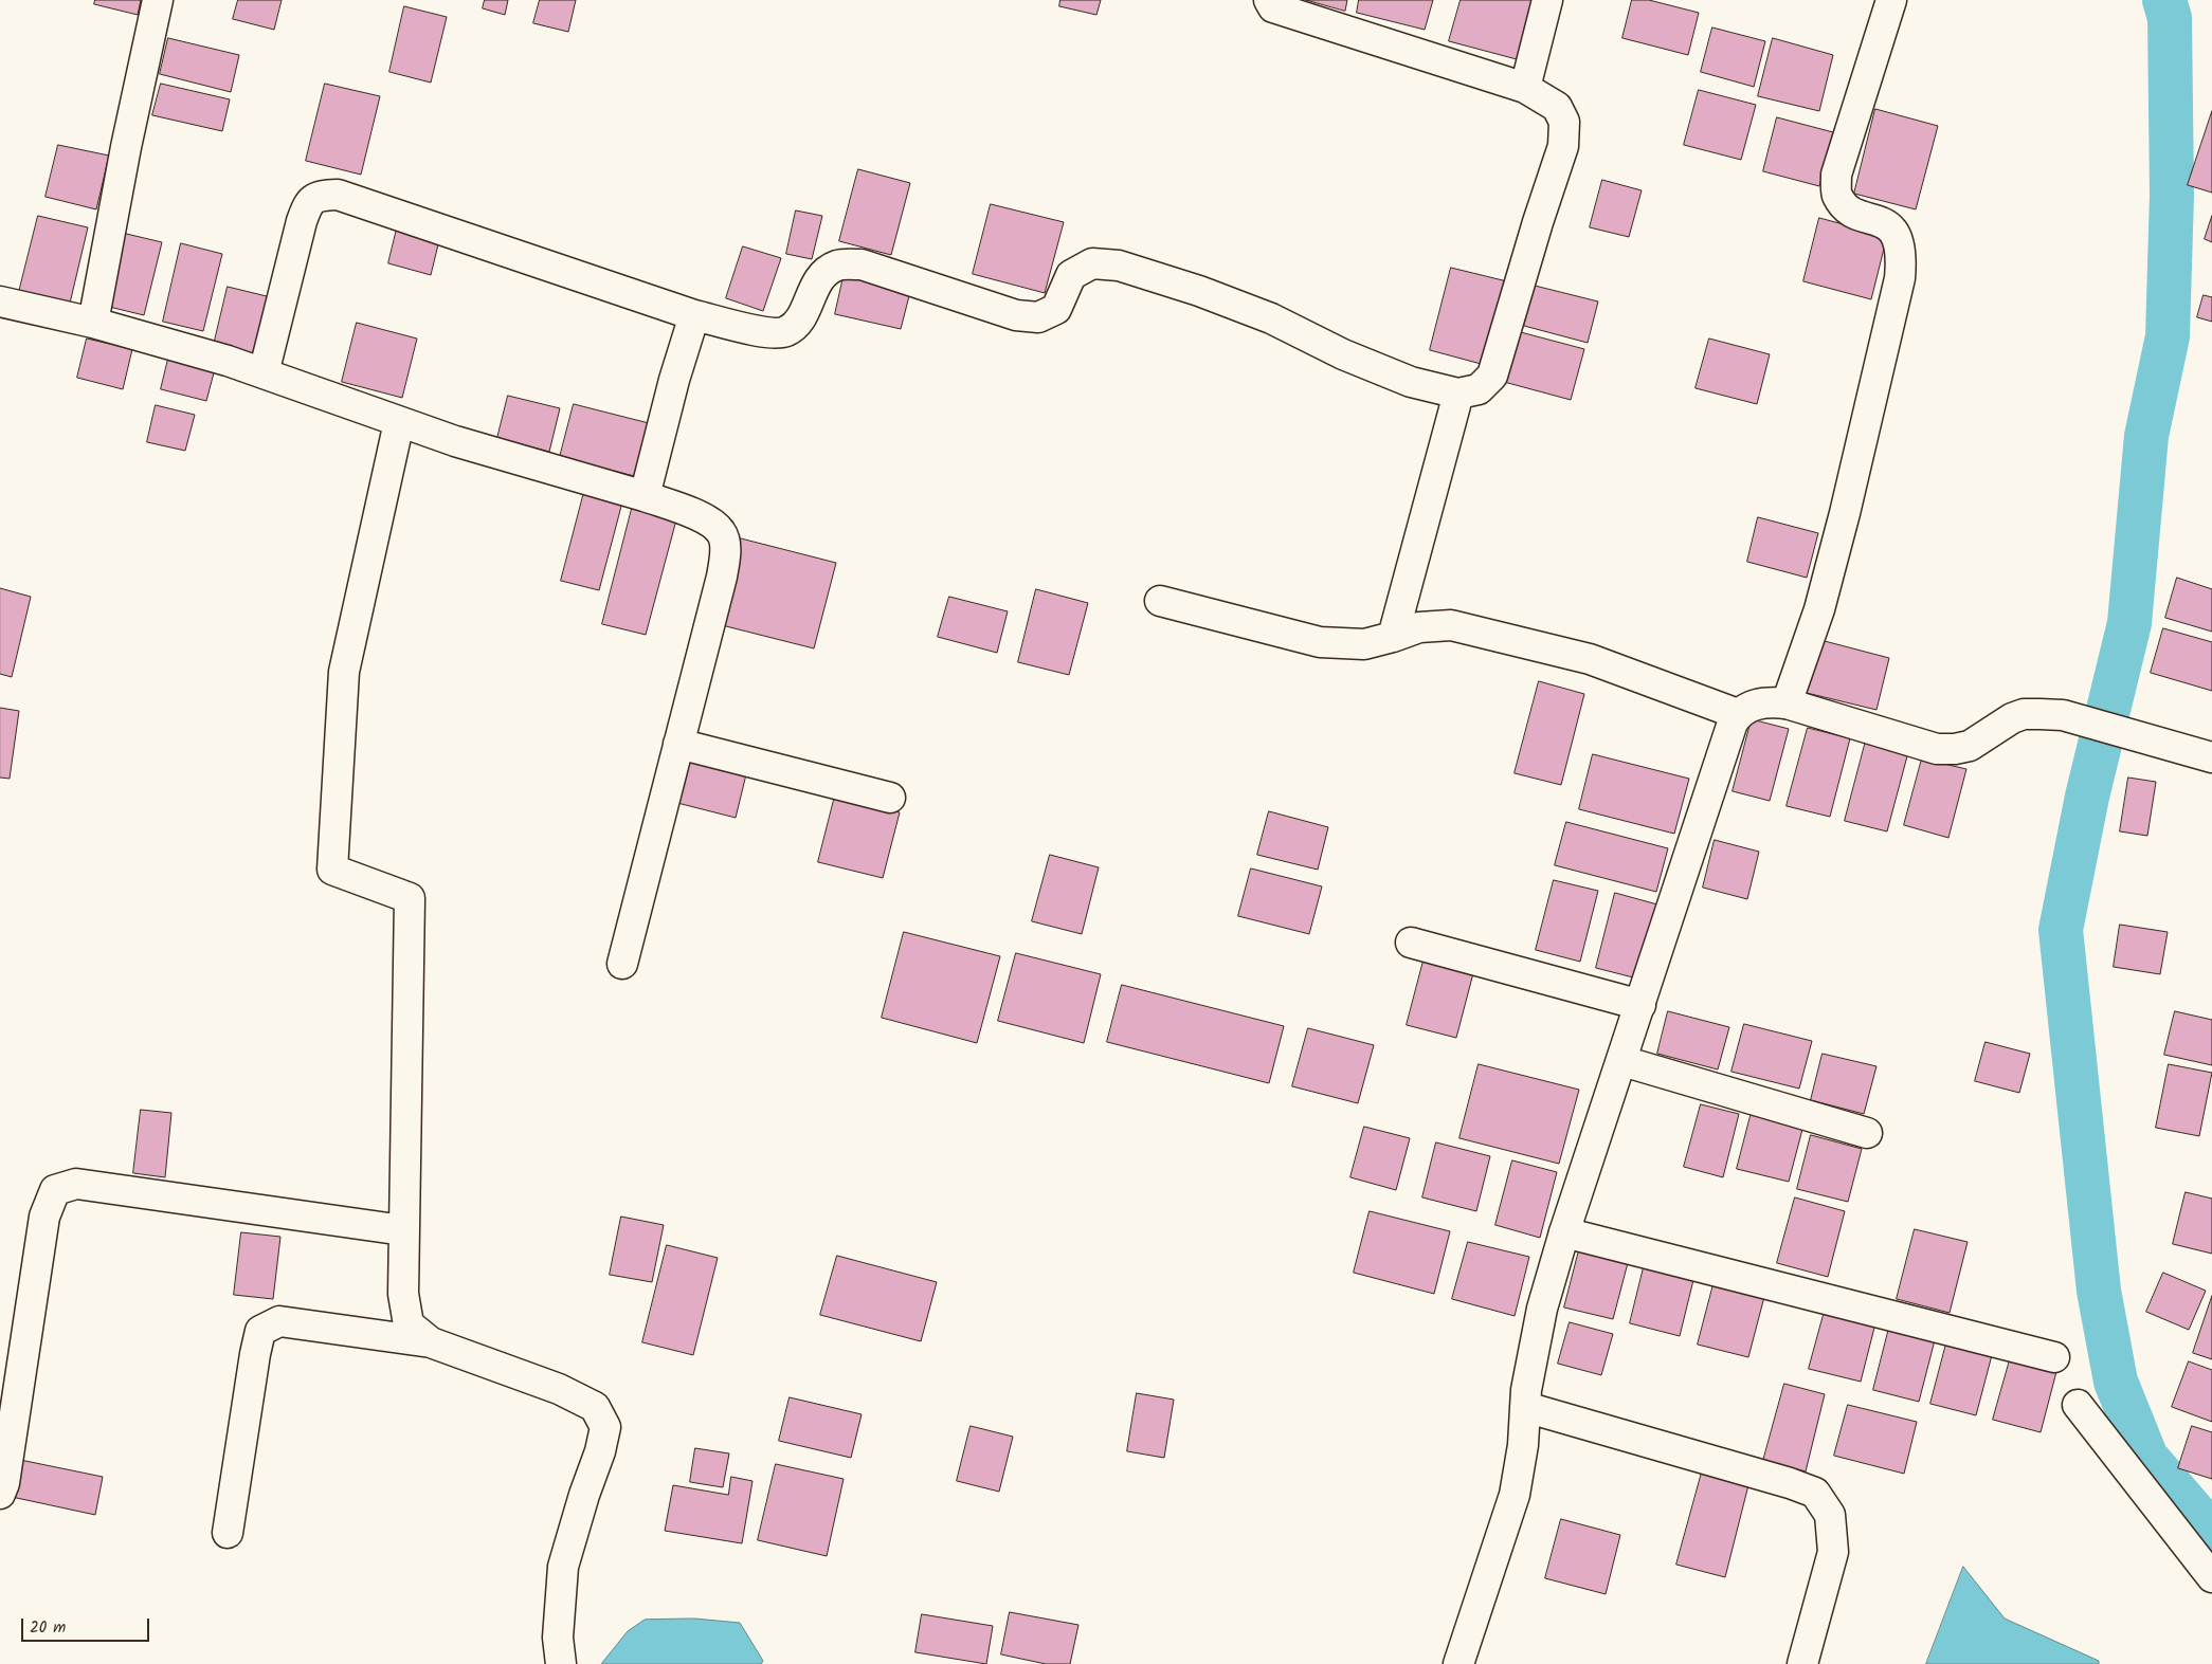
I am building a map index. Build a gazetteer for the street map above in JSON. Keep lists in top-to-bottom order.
{
  "scale_bar": "20 m"
}
